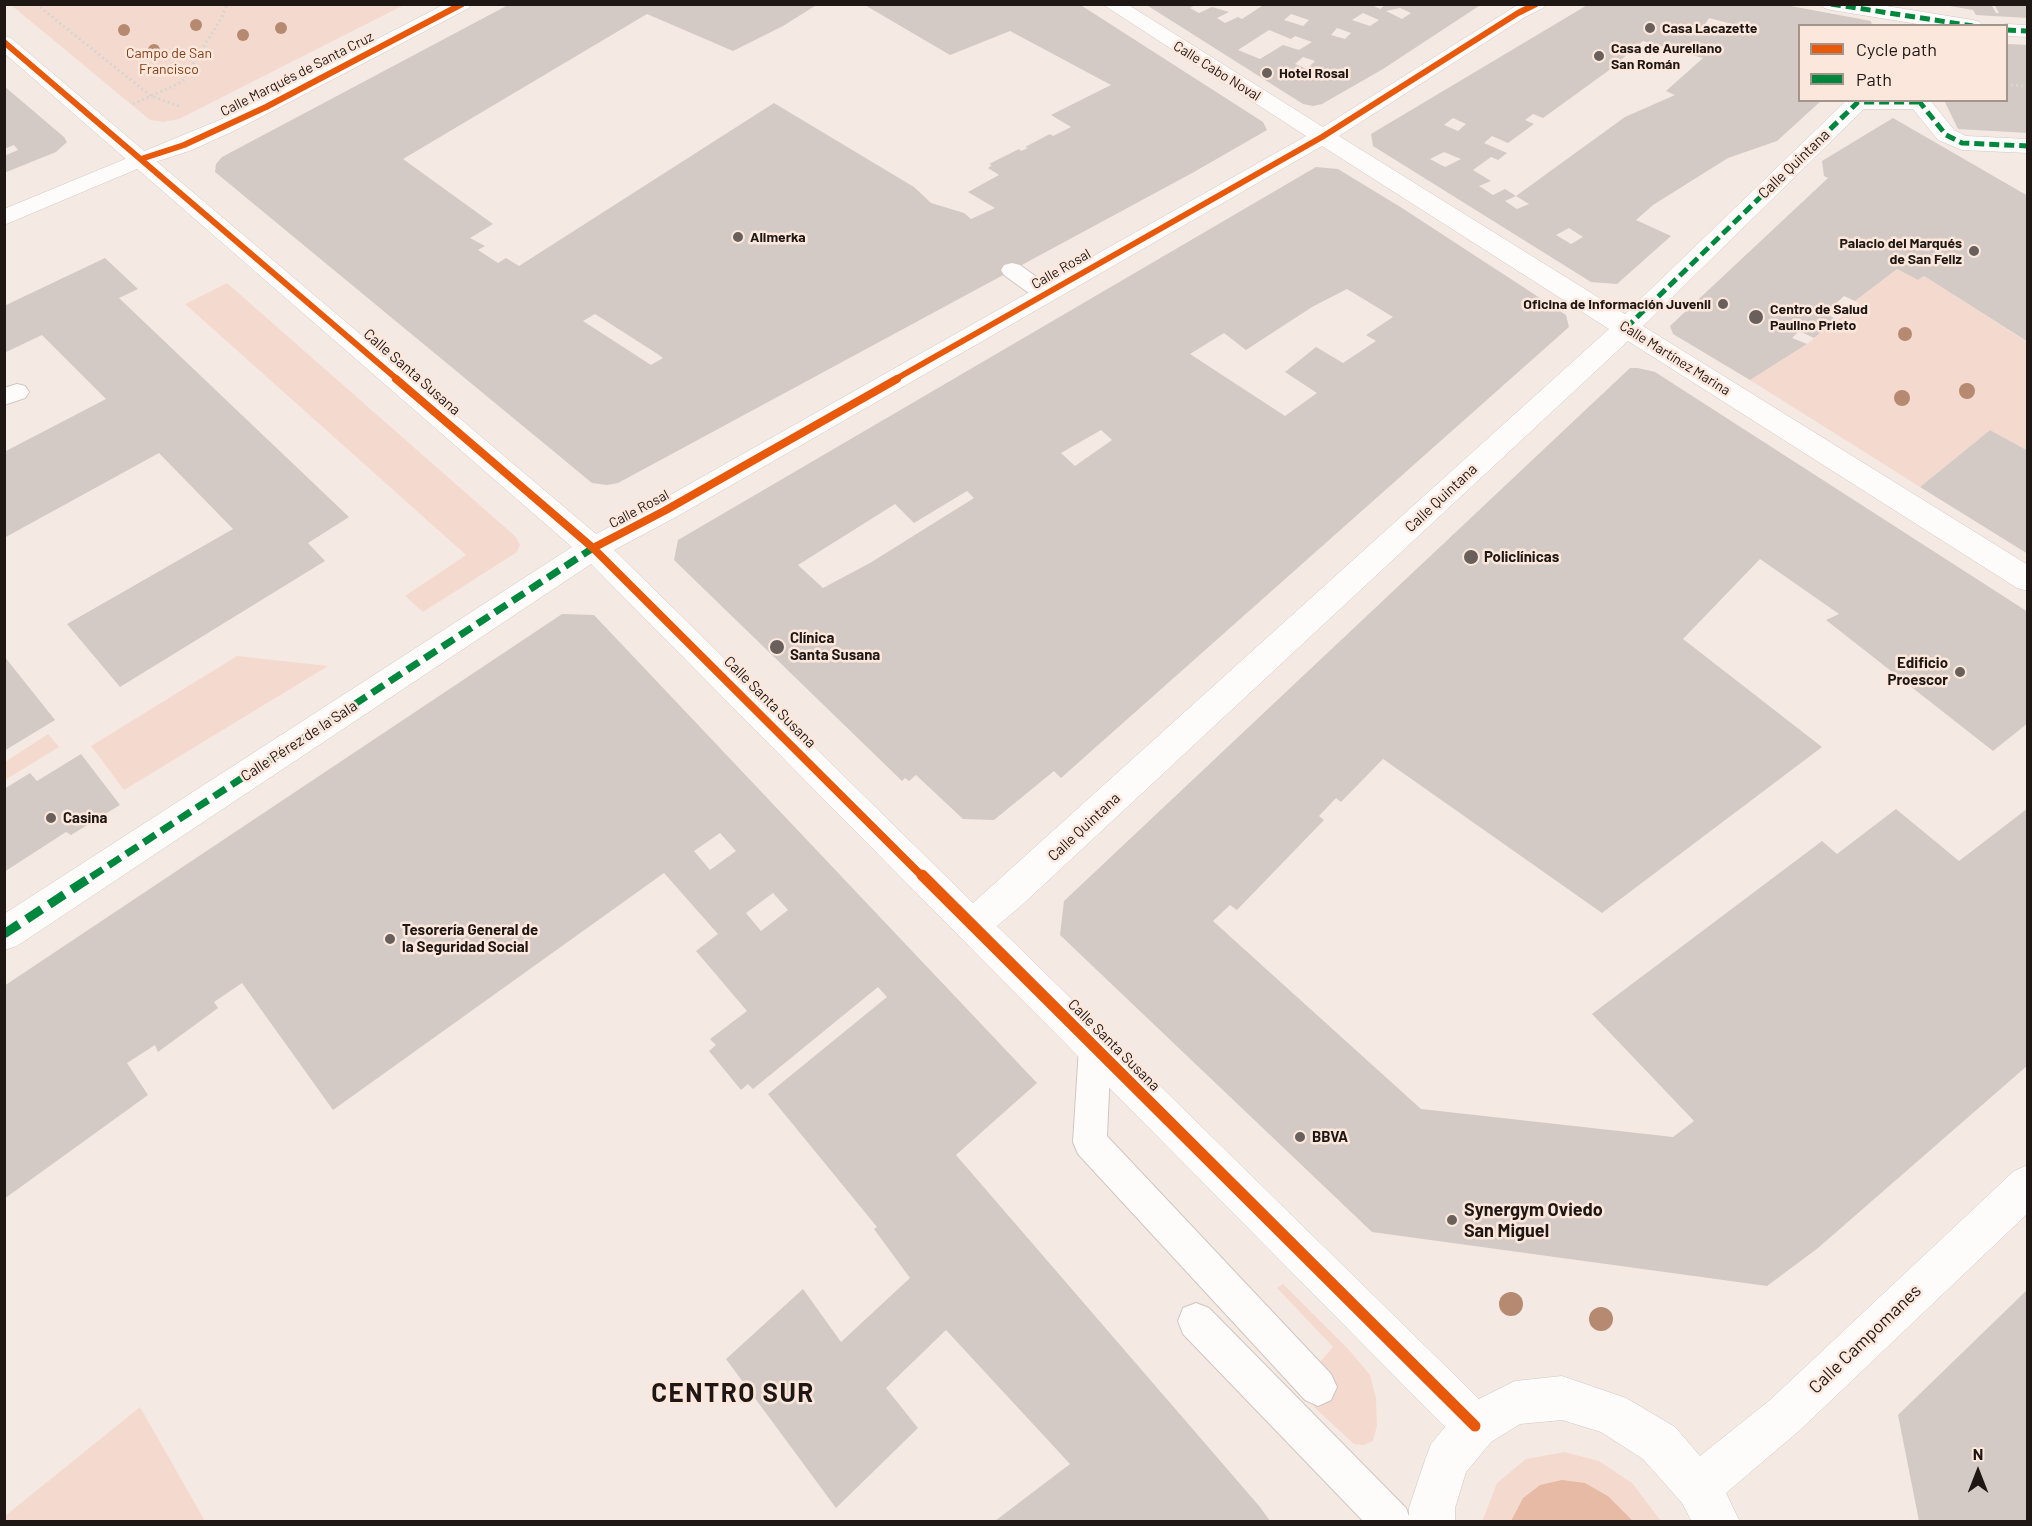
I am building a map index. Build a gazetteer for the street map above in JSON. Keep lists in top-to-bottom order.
{
  "streets": {
    "street": [
      "Calle Cabo Noval",
      "Calle Marqués de Santa Cruz",
      "Calle Quintana",
      "Calle Rosal",
      "Calle Martínez Marina",
      "Calle Santa Susana",
      "Calle Pérez de la Sala",
      "Calle Campomanes"
    ]
  },
  "crossings": [
    ["Calle Cabo Noval", "Calle Rosal"],
    ["Calle Cabo Noval", "Calle Martínez Marina"],
    ["Calle Marqués de Santa Cruz", "Calle Santa Susana"],
    ["Calle Quintana", "Calle Martínez Marina"],
    ["Calle Quintana", "Calle Santa Susana"],
    ["Calle Rosal", "Calle Martínez Marina"],
    ["Calle Rosal", "Calle Santa Susana"],
    ["Calle Rosal", "Calle Pérez de la Sala"],
    ["Calle Santa Susana", "Calle Pérez de la Sala"]
  ],
  "districts": ["CENTRO SUR"],
  "parks": ["Campo de San Francisco"],
  "places": [
    "Casa Lacazette",
    "Casa de Aureliano San Román",
    "Hotel Rosal",
    "Alimerka",
    "Palacio del Marqués de San Feliz",
    "Oficina de Información Juvenil",
    "Centro de Salud Paulino Prieto",
    "Policlínicas",
    "Clínica Santa Susana",
    "Edificio Proescor",
    "Casina",
    "Tesorería General de la Seguridad Social",
    "BBVA",
    "Synergym Oviedo San Miguel"
  ],
  "legend": ["Cycle path", "Path"],
  "north": "top"
}
